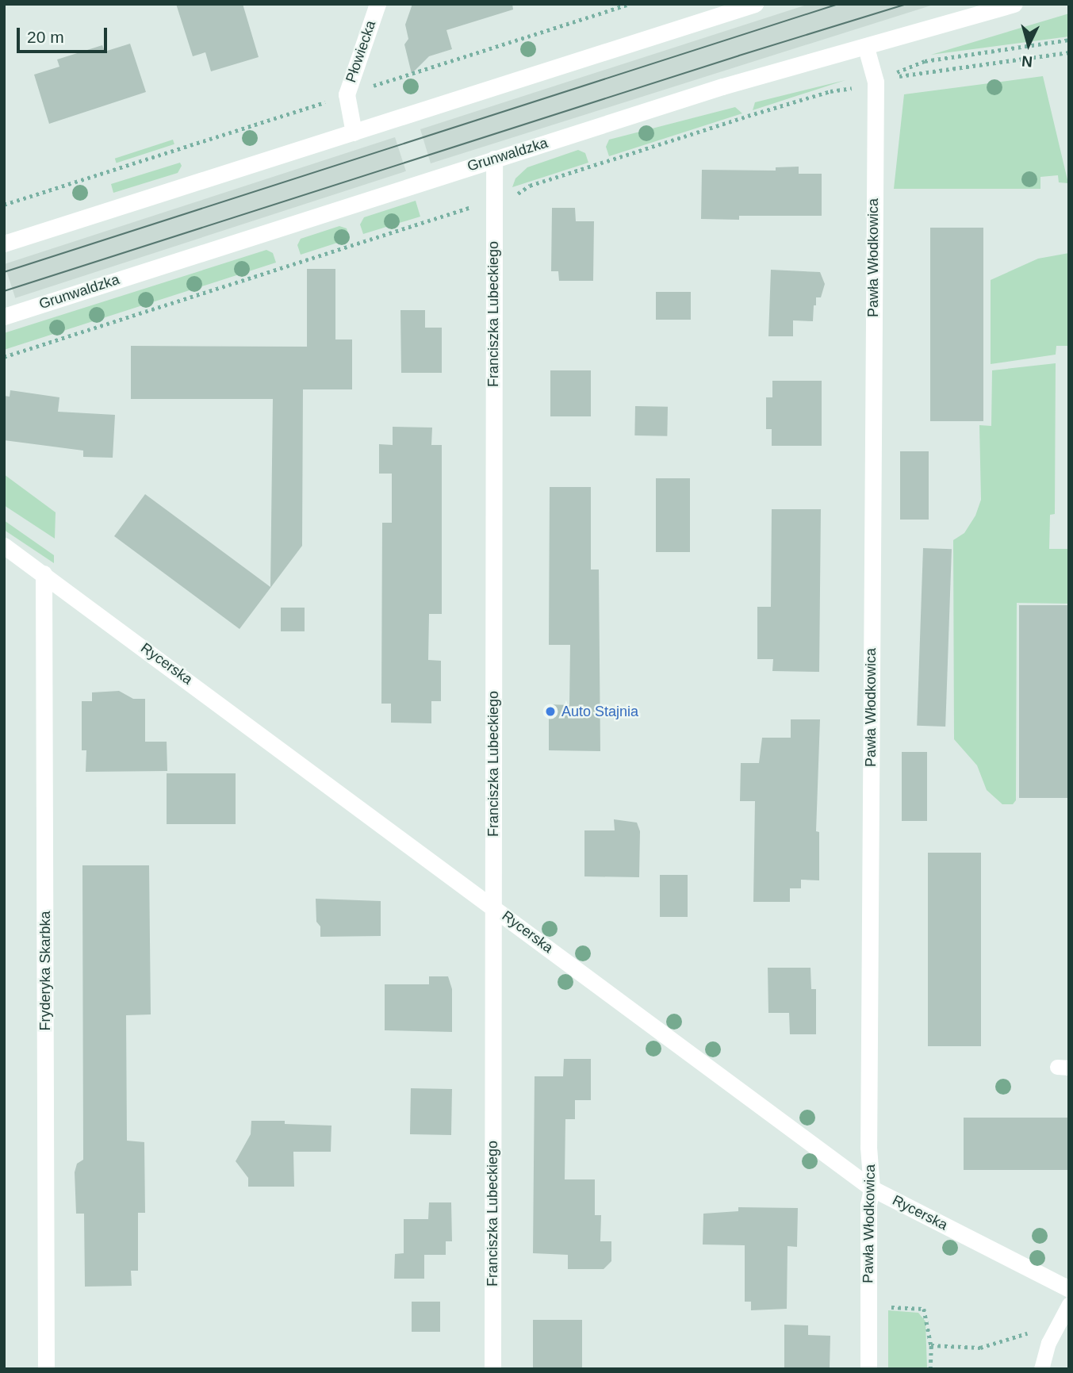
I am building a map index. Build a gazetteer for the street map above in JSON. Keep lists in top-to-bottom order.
{
  "streets": {
    "street": [
      "Płowiecka",
      "Grunwaldzka",
      "Pawła Włodkowica",
      "Franciszka Lubeckiego",
      "Rycerska",
      "Fryderyka Skarbka"
    ]
  },
  "crossings": [
    ["Grunwaldzka", "Pawła Włodkowica"],
    ["Grunwaldzka", "Franciszka Lubeckiego"],
    ["Pawła Włodkowica", "Rycerska"],
    ["Franciszka Lubeckiego", "Rycerska"],
    ["Rycerska", "Fryderyka Skarbka"]
  ],
  "places": ["Auto Stajnia"],
  "scale_bar": "20 m",
  "north": "bottom"
}
